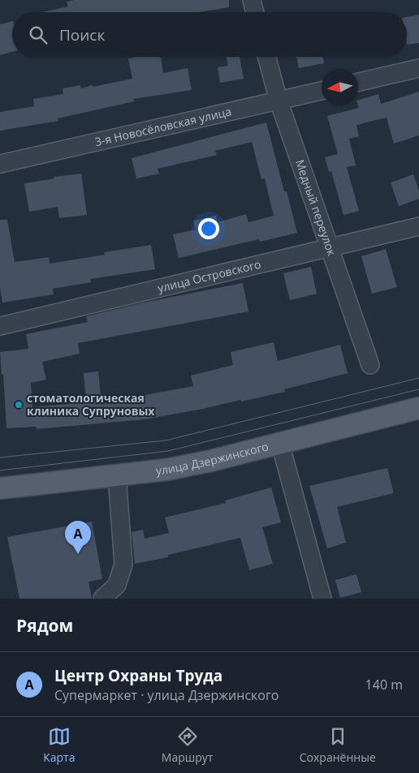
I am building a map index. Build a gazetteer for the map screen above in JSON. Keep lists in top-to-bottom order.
{
  "streets": {
    "main road": ["улица Дзержинского"],
    "street": ["3-я Новосёловская улица", "Медный переулок", "улица Островского"]
  },
  "crossings": [
    ["3-я Новосёловская улица", "Медный переулок"],
    ["Медный переулок", "улица Островского"]
  ],
  "places": ["стоматологическая клиника Супруновых"],
  "north": "left",
  "page": {
    "search": "Поиск",
    "pins": "A",
    "heading": "Рядом",
    "list": [
      {
        "mark": "A",
        "name": "Центр Охраны Труда",
        "note": "Супермаркет · улица Дзержинского",
        "value": "140 m"
      }
    ],
    "nav": ["Карта", "Маршрут", "Сохранённые"]
  }
}
